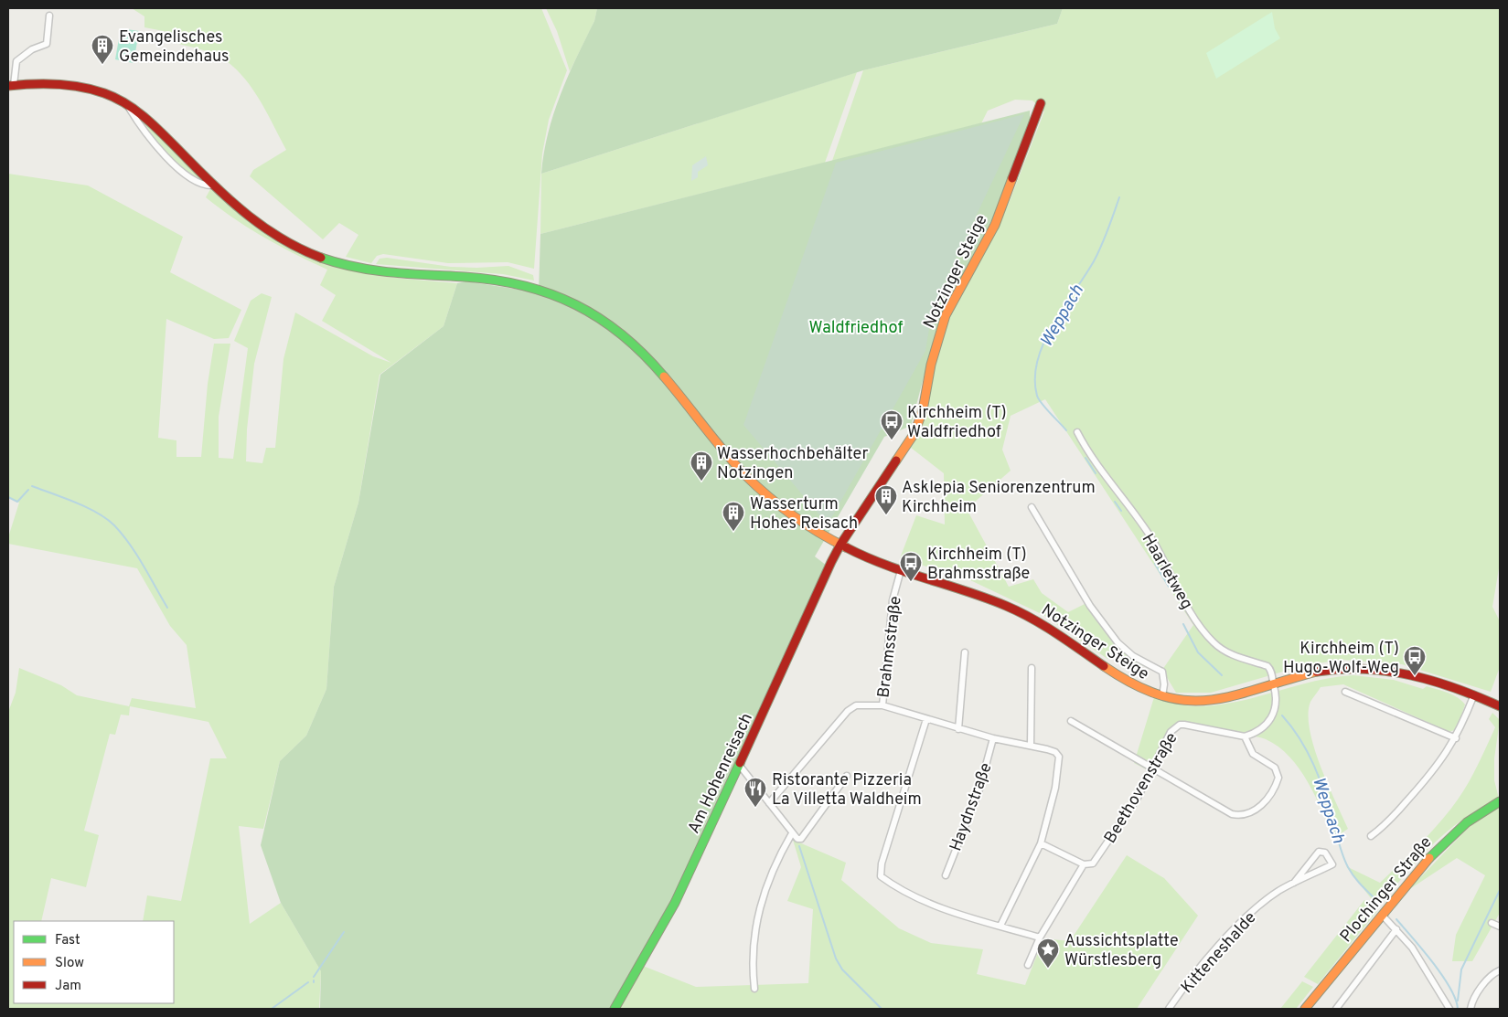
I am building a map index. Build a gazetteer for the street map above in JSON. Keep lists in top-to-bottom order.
{
  "streets": {
    "main road": ["Notzinger Steige", "Am Hohenreisach", "Plochinger Straße"],
    "street": [
      "Haarletweg",
      "Brahmsstraße",
      "Beethovenstraße",
      "Haydnstraße",
      "Kitteneshalde"
    ]
  },
  "crossings": [
    ["Notzinger Steige", "Haarletweg"],
    ["Notzinger Steige", "Brahmsstraße"],
    ["Notzinger Steige", "Am Hohenreisach"]
  ],
  "water": ["Weppach"],
  "parks": ["Waldfriedhof"],
  "places": {
    "building": [
      "Evangelisches Gemeindehaus",
      "Wasserhochbehälter Notzingen",
      "Asklepia Seniorenzentrum Kirchheim",
      "Wasserturm Hohes Reisach"
    ],
    "bus stop": ["Kirchheim (T) Waldfriedhof", "Kirchheim (T) Brahmsstraße", "Kirchheim (T) Hugo-Wolf-Weg"],
    "restaurant": ["Ristorante Pizzeria La Villetta Waldheim"],
    "place": ["Aussichtsplatte Würstlesberg"]
  },
  "legend": ["Fast", "Slow", "Jam"]
}
